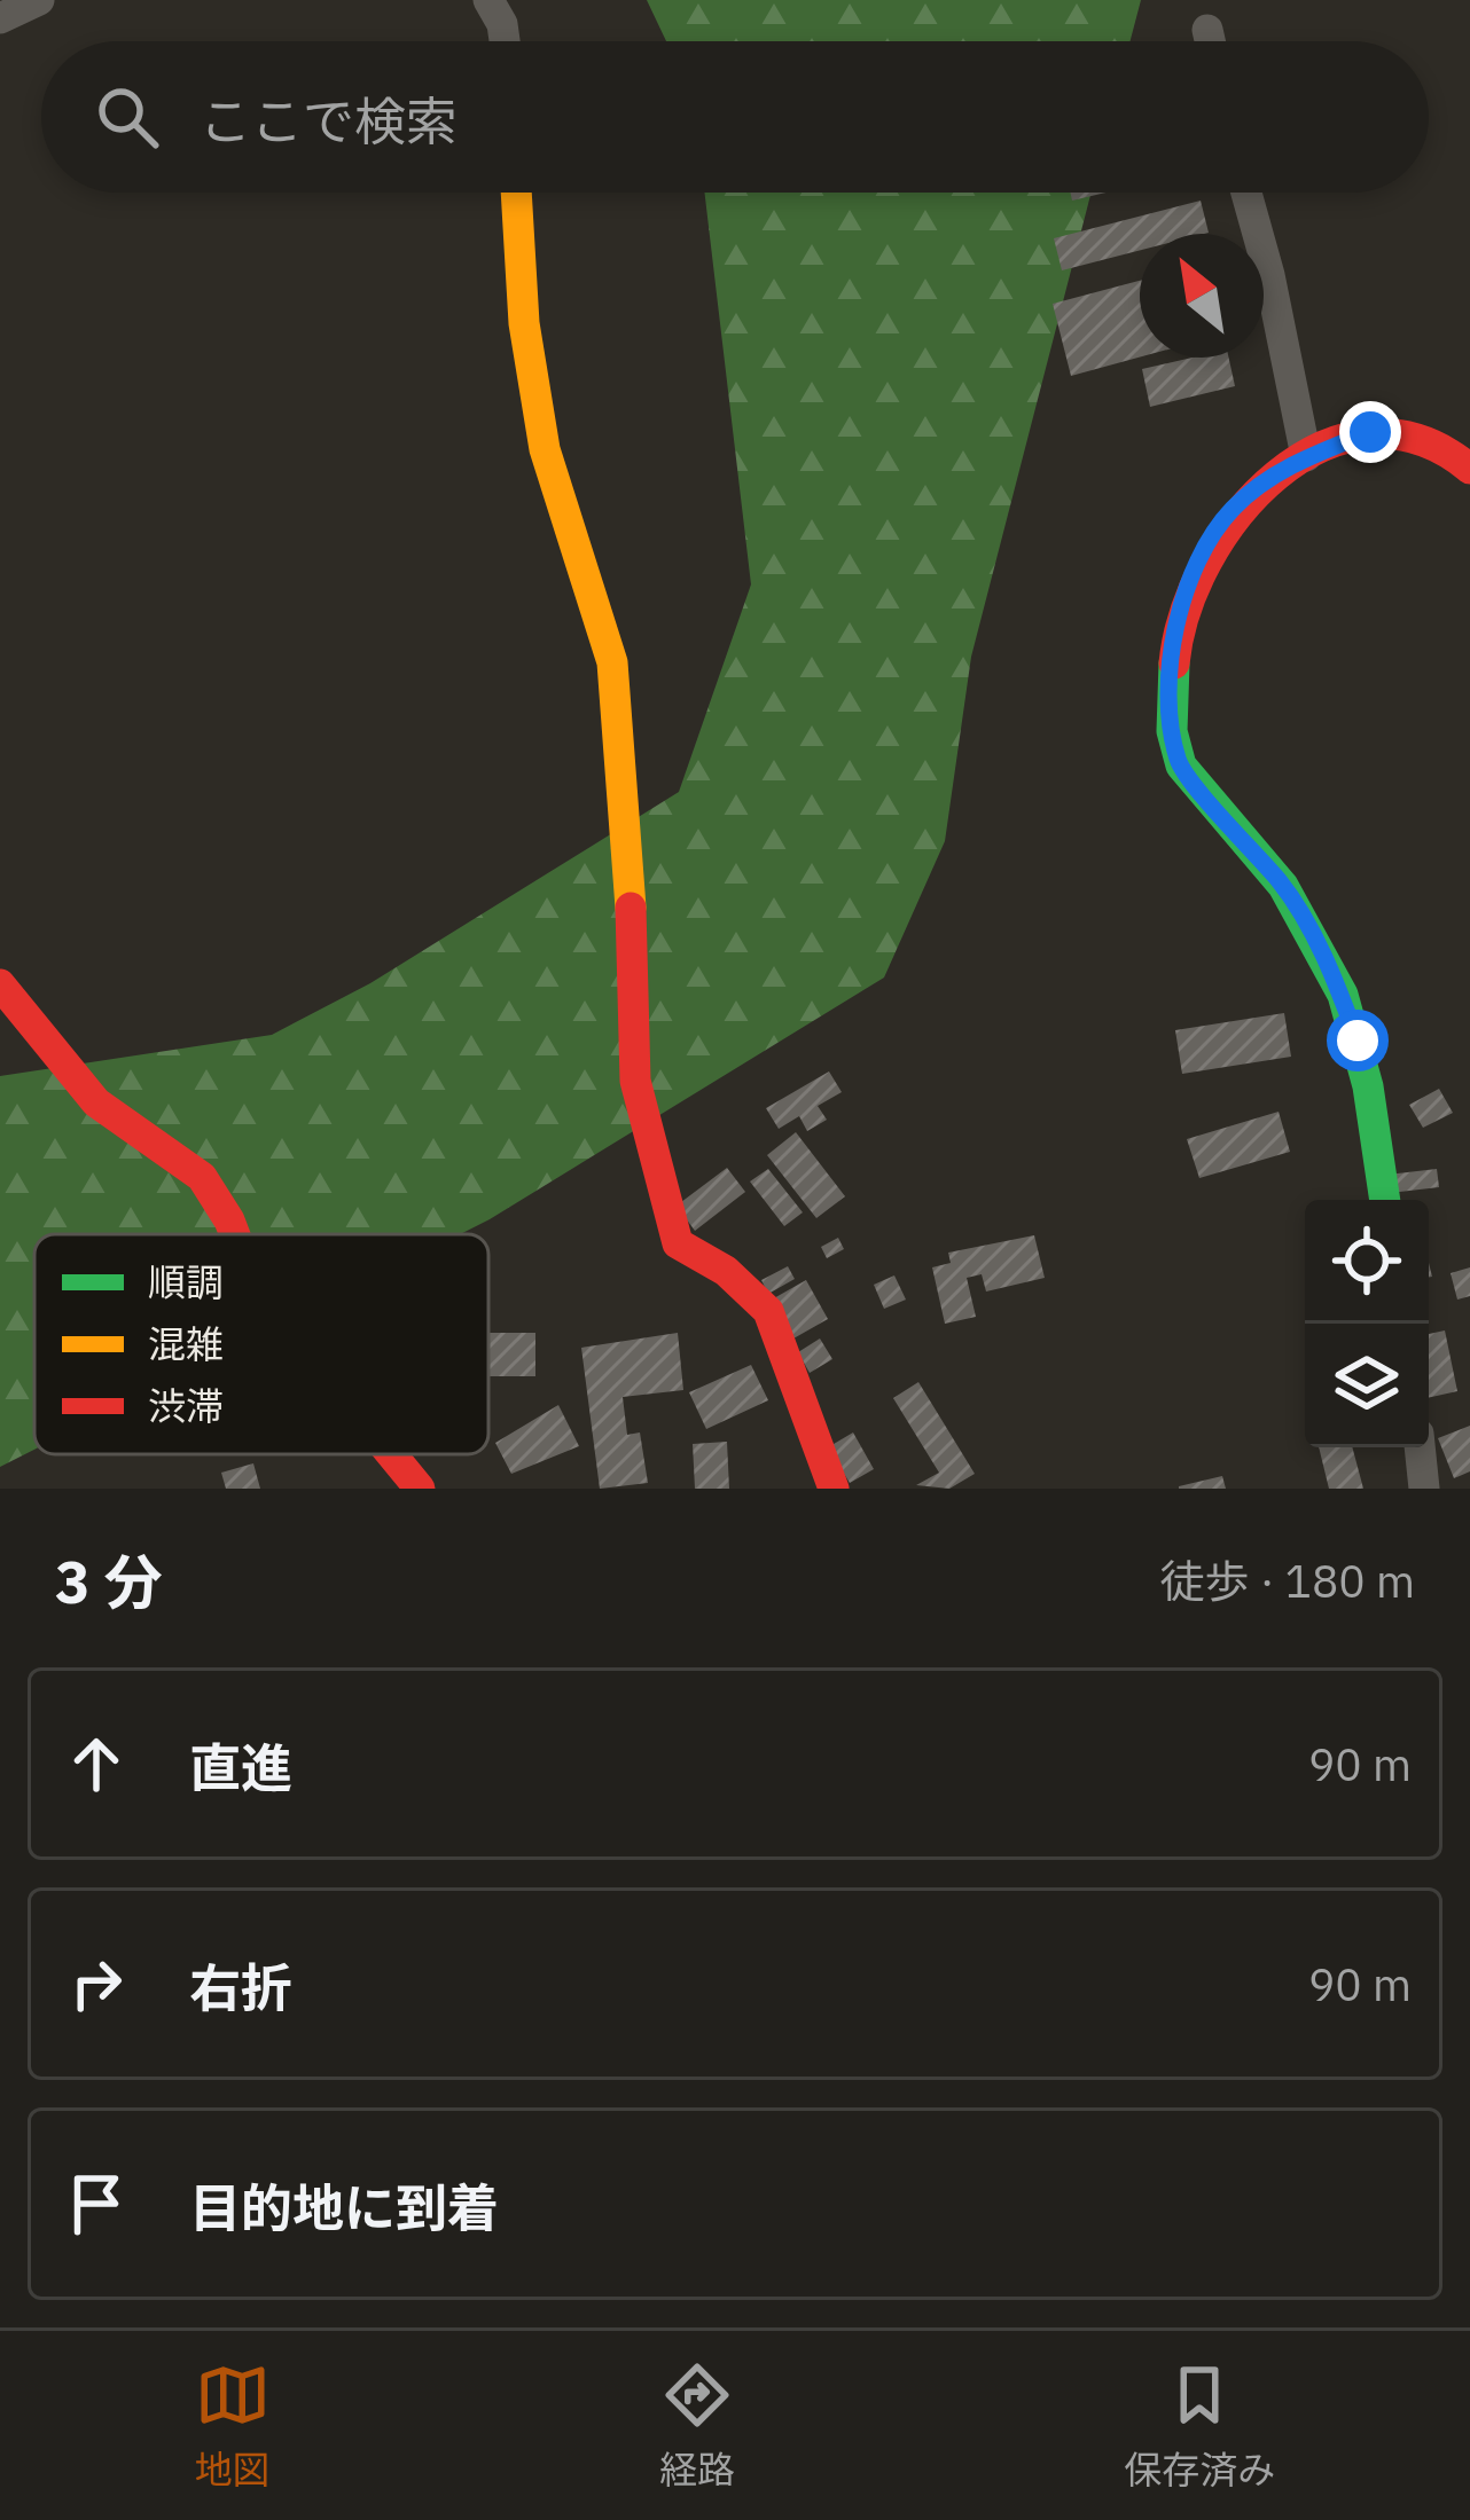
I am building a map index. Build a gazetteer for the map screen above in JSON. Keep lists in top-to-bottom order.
{
  "legend": ["順調", "混雑", "渋滞"],
  "north": "top left",
  "page": {
    "search": "ここで検索",
    "heading": ["3 分", "徒歩 · 180 m"],
    "list": [
      ["直進", "90 m"],
      ["右折", "90 m"],
      "目的地に到着"
    ],
    "nav": ["地図", "経路", "保存済み"]
  }
}
